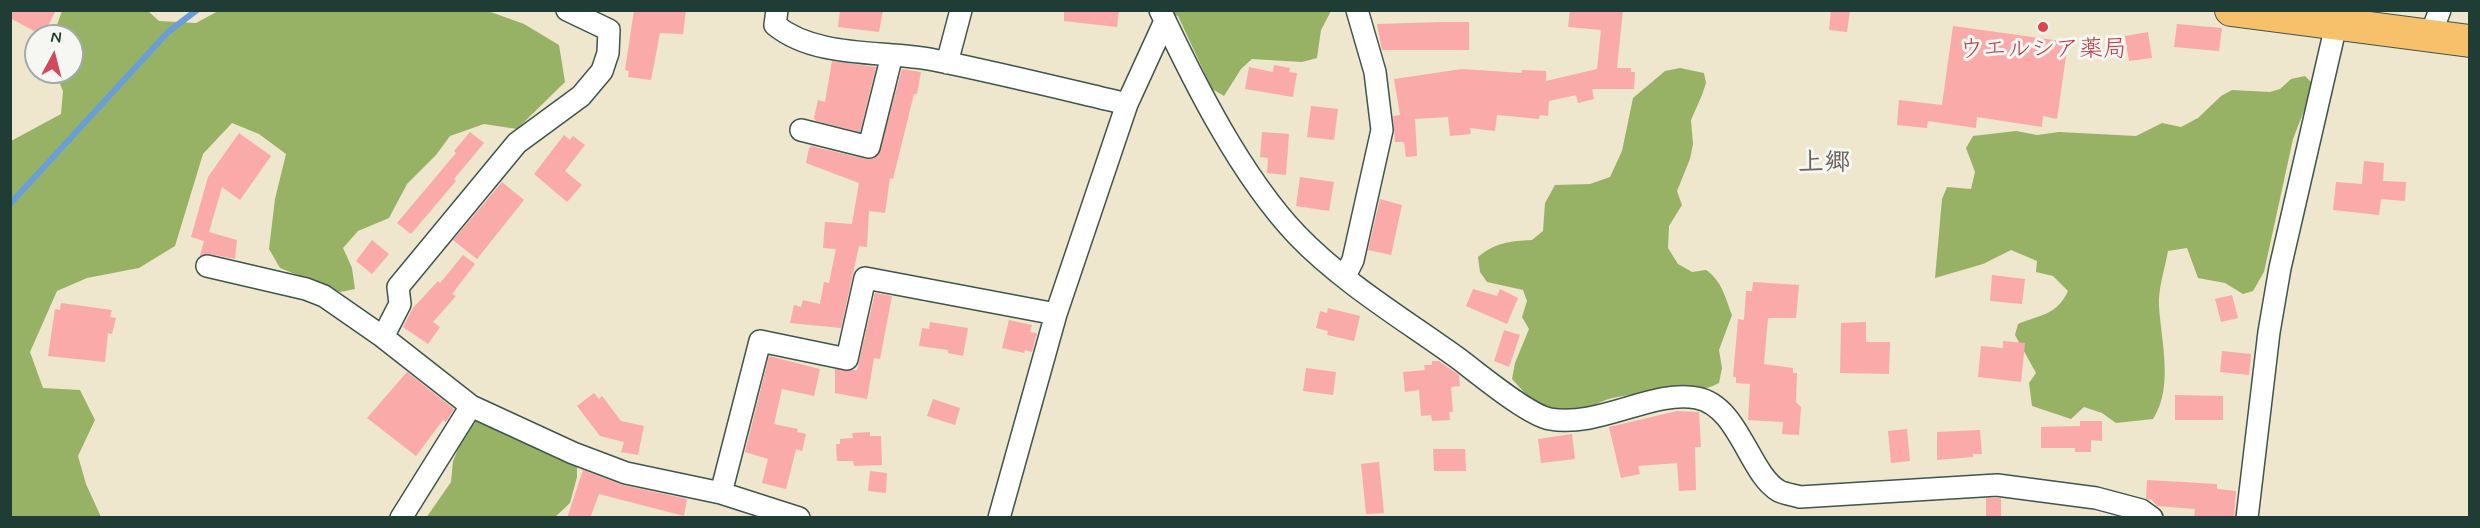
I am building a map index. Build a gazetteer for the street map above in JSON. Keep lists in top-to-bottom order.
{
  "districts": ["上郷"],
  "places": ["ウエルシア薬局"],
  "north": "top"
}
